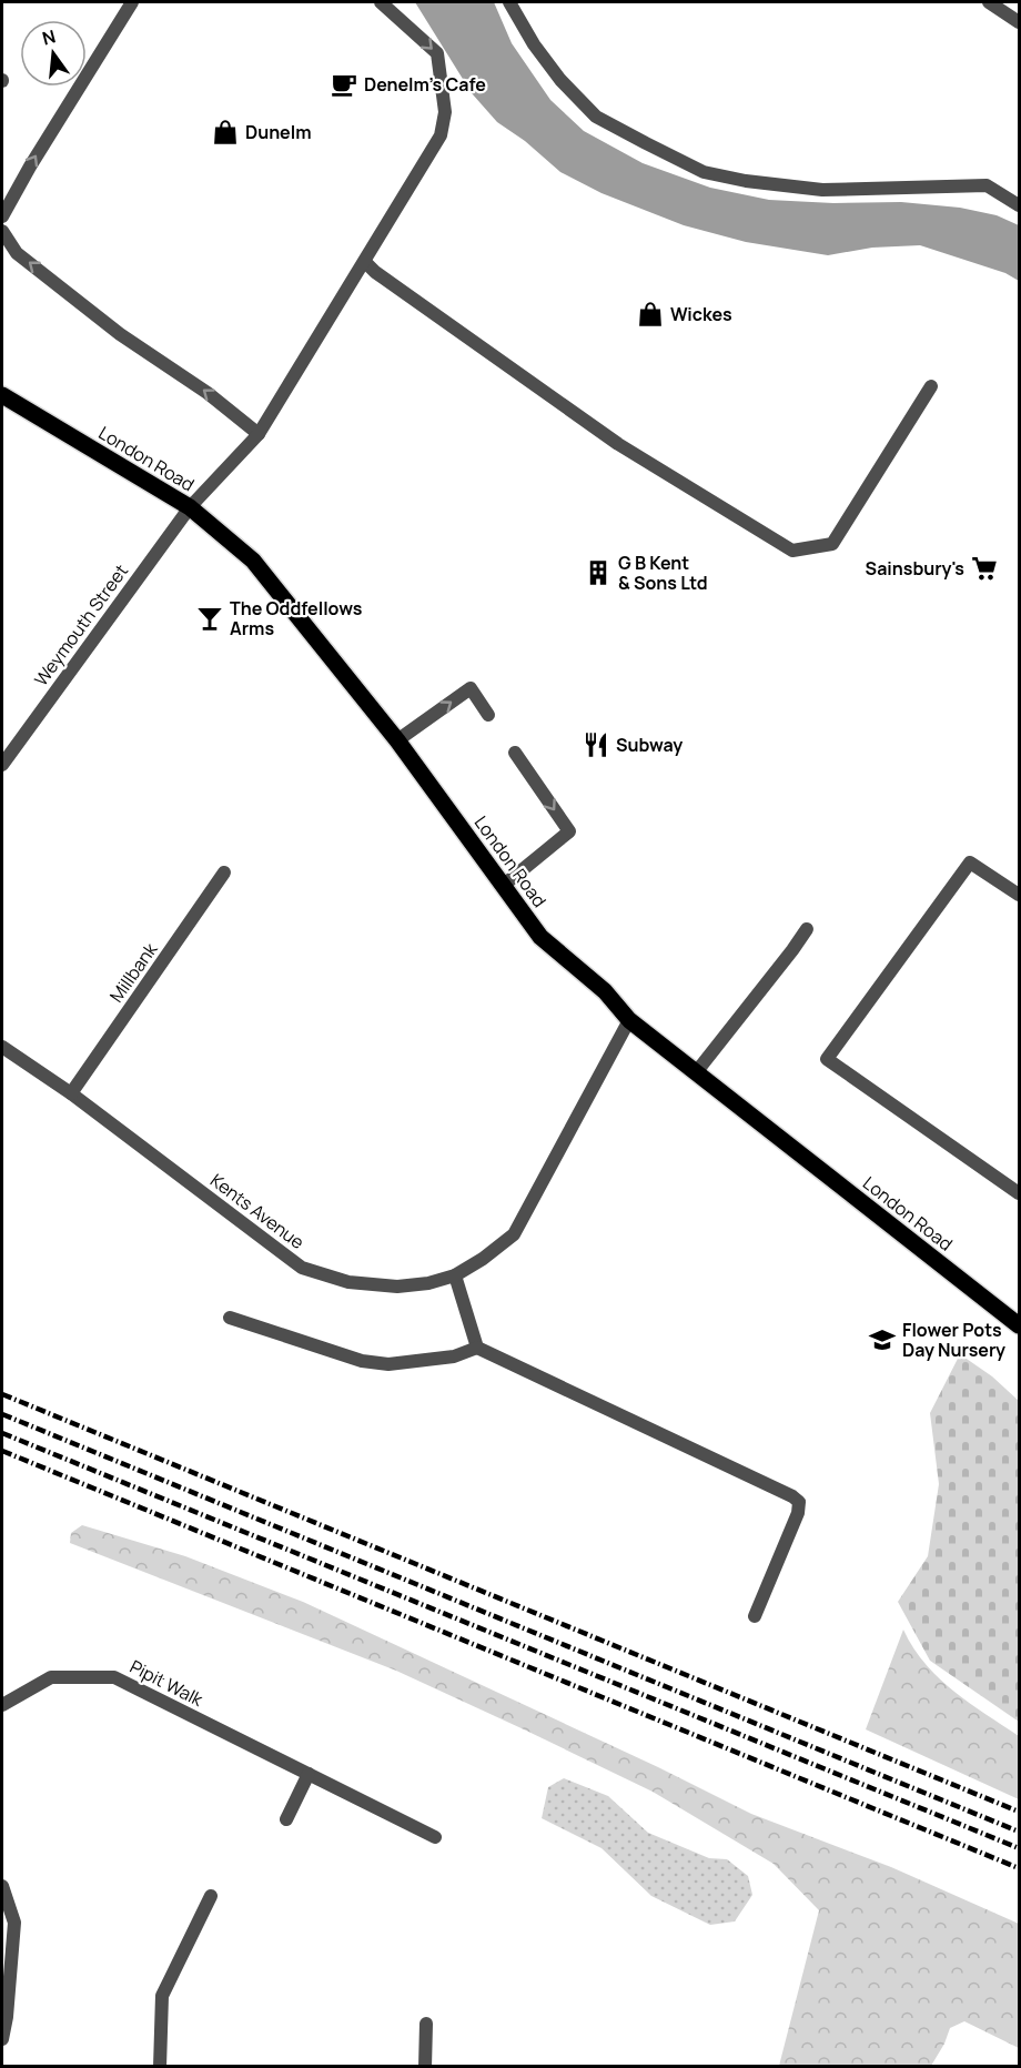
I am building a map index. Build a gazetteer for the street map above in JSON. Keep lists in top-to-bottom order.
{
  "streets": {
    "main road": ["London Road"],
    "street": [
      "Weymouth Street",
      "Millbank",
      "Kents Avenue",
      "Pipit Walk"
    ]
  },
  "crossings": [
    ["London Road", "Weymouth Street"],
    ["London Road", "Kents Avenue"],
    ["Millbank", "Kents Avenue"]
  ],
  "places": {
    "cafe": ["Denelm's Cafe"],
    "shop": ["Dunelm", "Wickes"],
    "supermarket": ["Sainsbury's"],
    "building": ["G B Kent & Sons Ltd"],
    "bar": ["The Oddfellows Arms"],
    "restaurant": ["Subway"],
    "school or university": ["Flower Pots Day Nursery"]
  },
  "north": "top"
}
